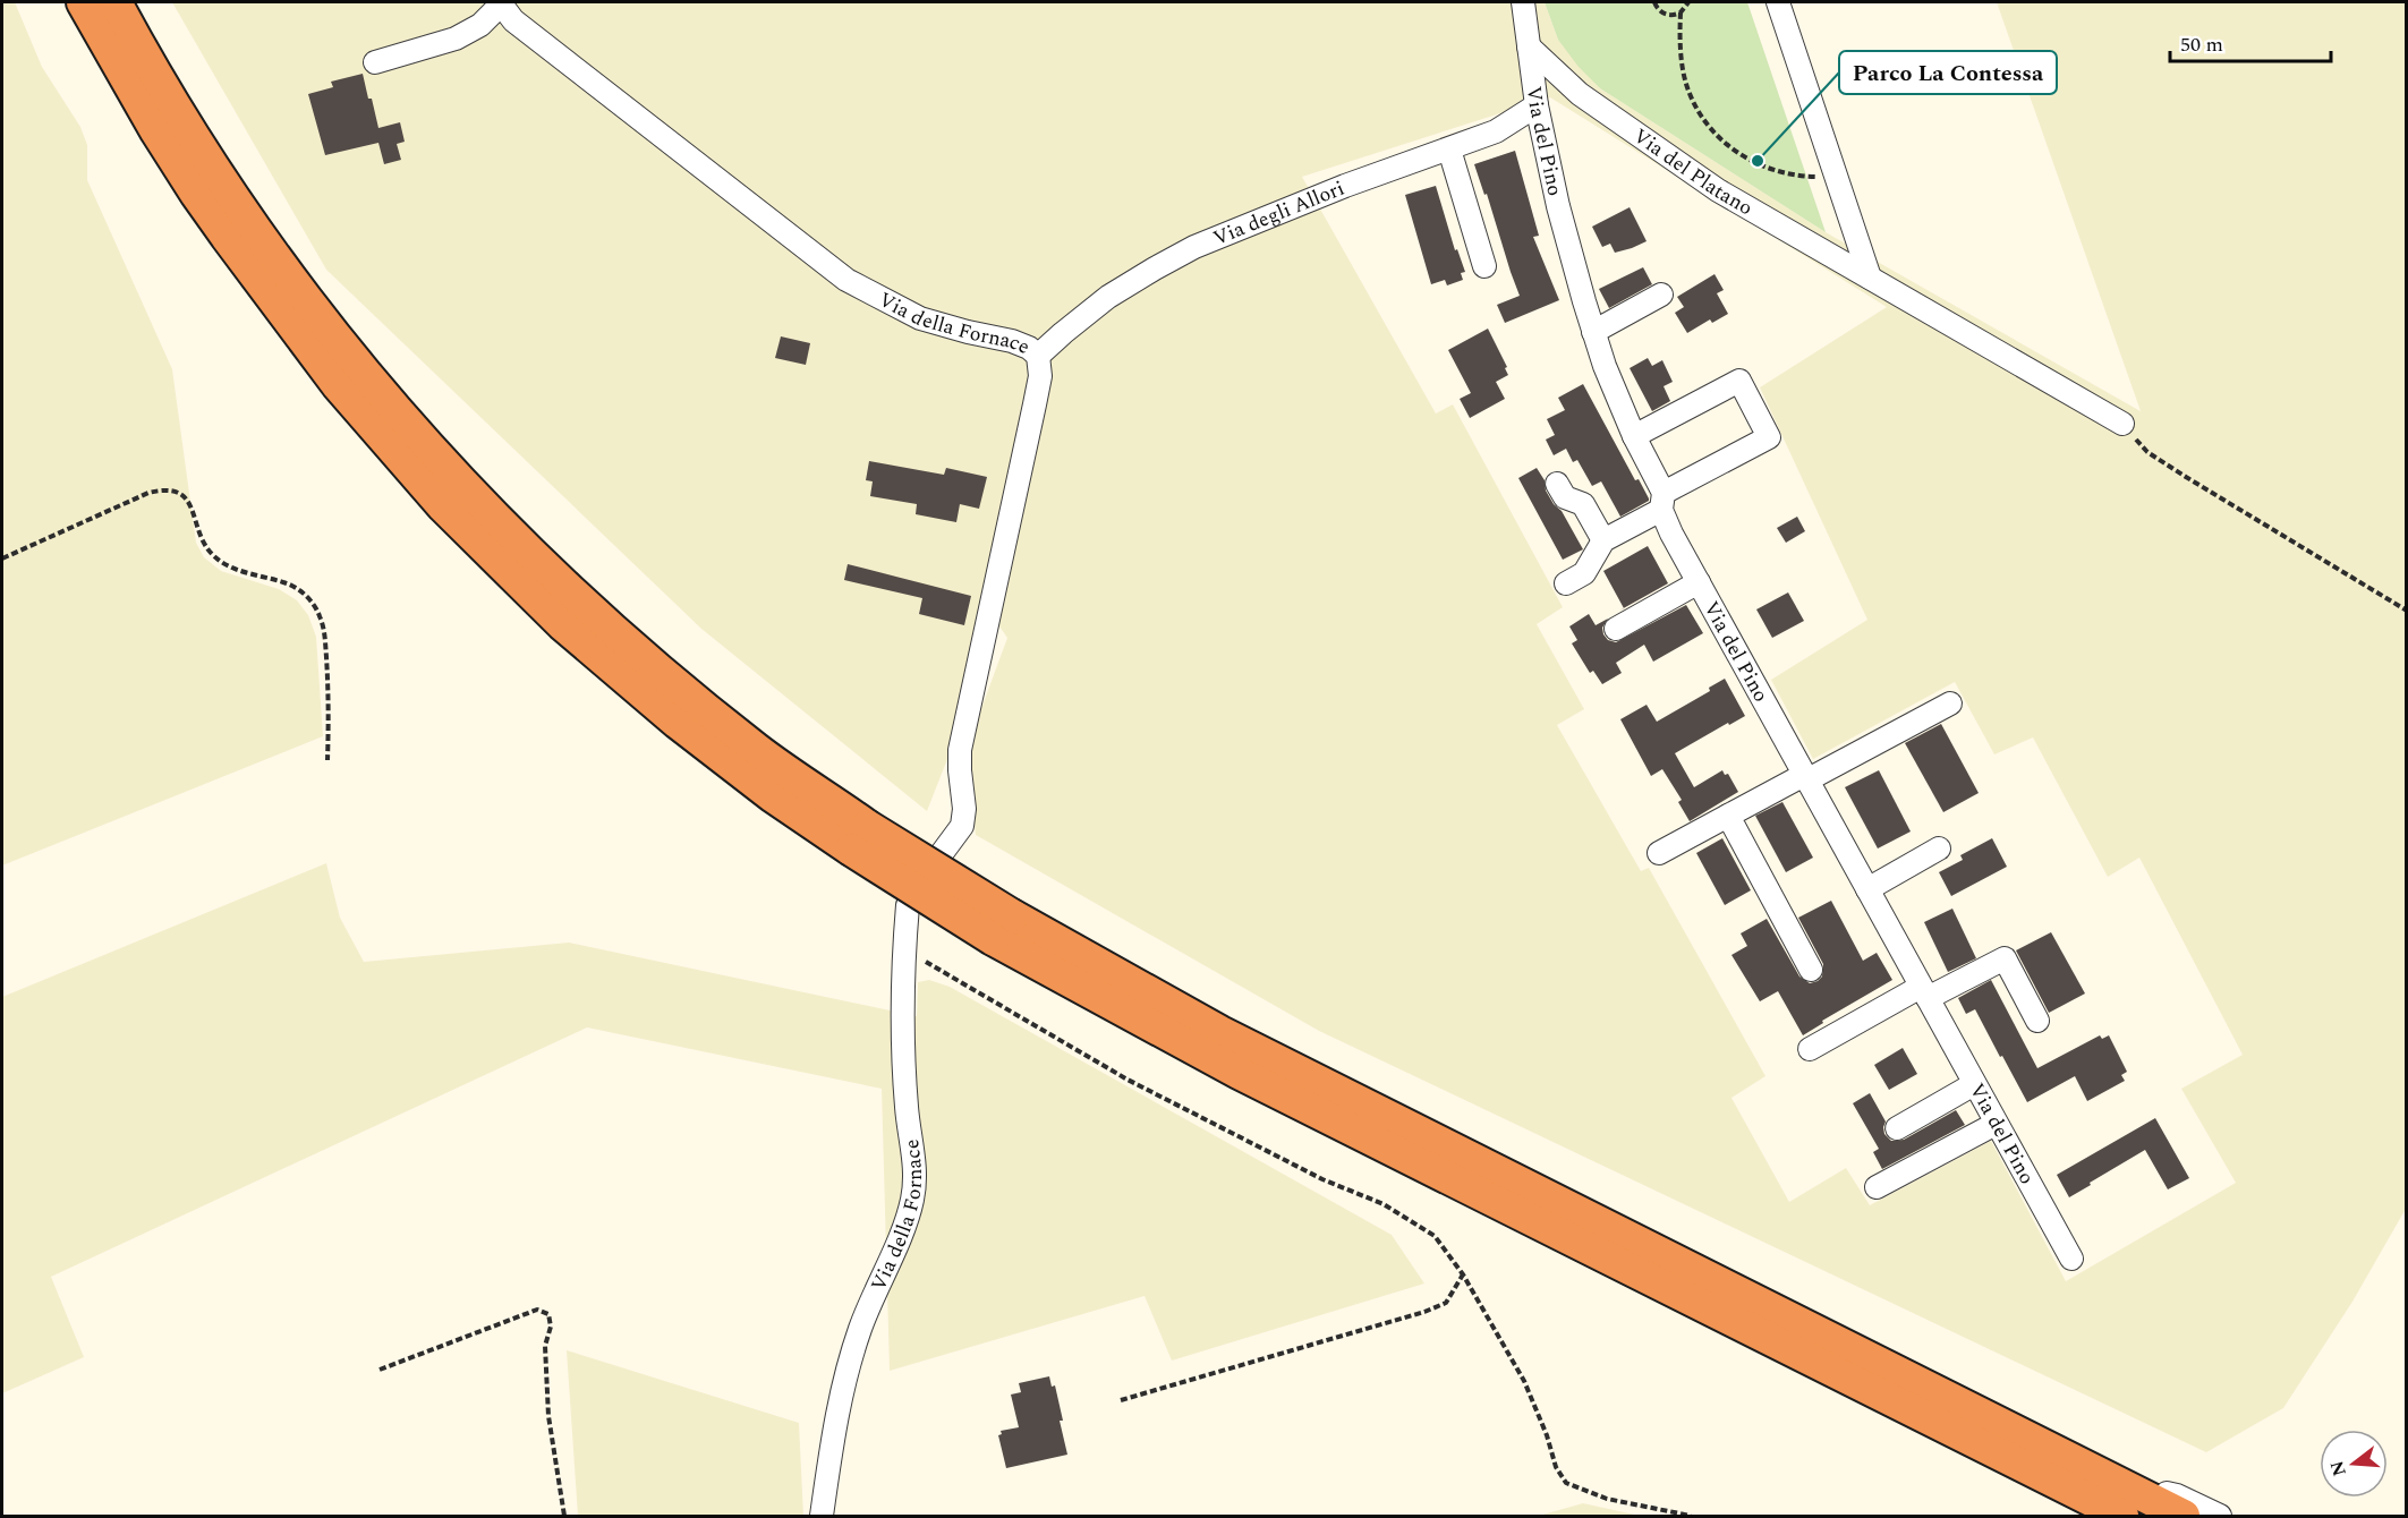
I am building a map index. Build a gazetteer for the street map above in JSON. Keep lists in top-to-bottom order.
{
  "streets": {
    "street": [
      "Via del Pino",
      "Via del Platano",
      "Via degli Allori",
      "Via della Fornace"
    ]
  },
  "crossings": [
    ["Via del Pino", "Via del Platano"],
    ["Via del Pino", "Via degli Allori"],
    ["Via degli Allori", "Via della Fornace"]
  ],
  "places": ["Parco La Contessa"],
  "scale_bar": "50 m",
  "north": "left"
}
